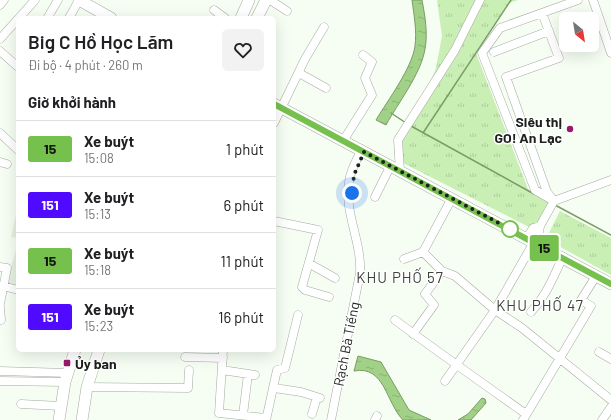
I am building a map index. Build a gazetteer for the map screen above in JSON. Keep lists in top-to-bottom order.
{
  "streets": {
    "street": ["Rạch Bà Tiếng"]
  },
  "districts": ["KHU PHỐ 57", "KHU PHỐ 47"],
  "places": {
    "other": ["Siêu thị GO! An Lạc"],
    "transit": ["Ủy ban"]
  },
  "lines": ["bus line 15"],
  "north": "bottom right",
  "page": {
    "on_map": "15",
    "heading": [
      ["Big C Hồ Học Lãm", "Đi bộ · 4 phút · 260 m"],
      "Giờ khởi hành"
    ],
    "list": [
      {
        "mark": "15",
        "name": "Xe buýt",
        "note": "15:08",
        "value": "1 phút"
      },
      {
        "mark": "151",
        "name": "Xe buýt",
        "note": "15:13",
        "value": "6 phút"
      },
      {
        "mark": "15",
        "name": "Xe buýt",
        "note": "15:18",
        "value": "11 phút"
      },
      {
        "mark": "151",
        "name": "Xe buýt",
        "note": "15:23",
        "value": "16 phút"
      }
    ]
  }
}
